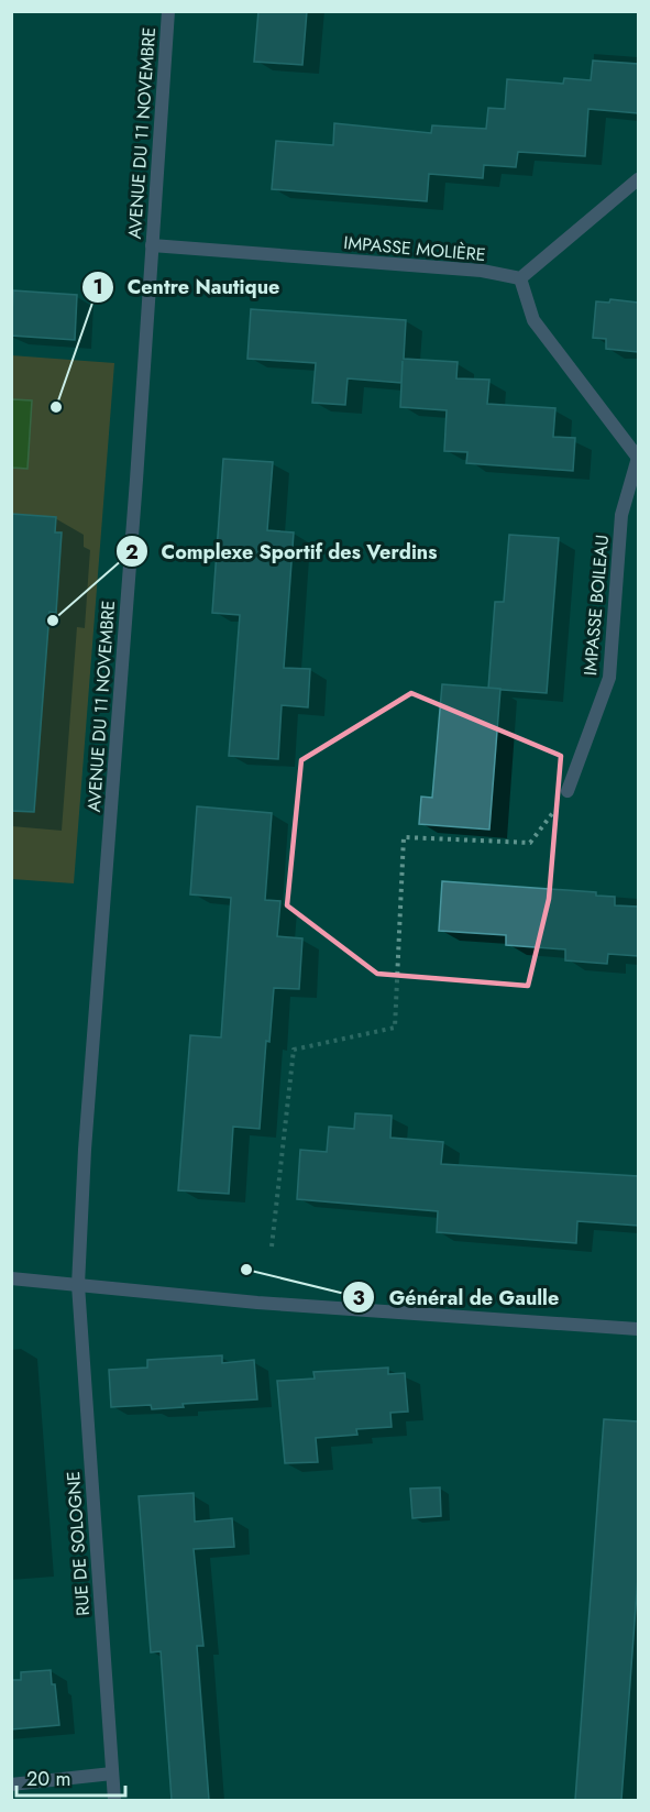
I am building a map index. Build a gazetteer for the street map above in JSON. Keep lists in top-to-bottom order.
{
  "streets": {
    "street": [
      "AVENUE DU 11 NOVEMBRE",
      "IMPASSE MOLIÈRE",
      "IMPASSE BOILEAU",
      "RUE DE SOLOGNE"
    ]
  },
  "crossings": [
    ["AVENUE DU 11 NOVEMBRE", "IMPASSE MOLIÈRE"],
    ["AVENUE DU 11 NOVEMBRE", "RUE DE SOLOGNE"],
    ["IMPASSE MOLIÈRE", "IMPASSE BOILEAU"]
  ],
  "places": ["Centre Nautique", "Complexe Sportif des Verdins", "Général de Gaulle"],
  "scale_bar": "20 m"
}
